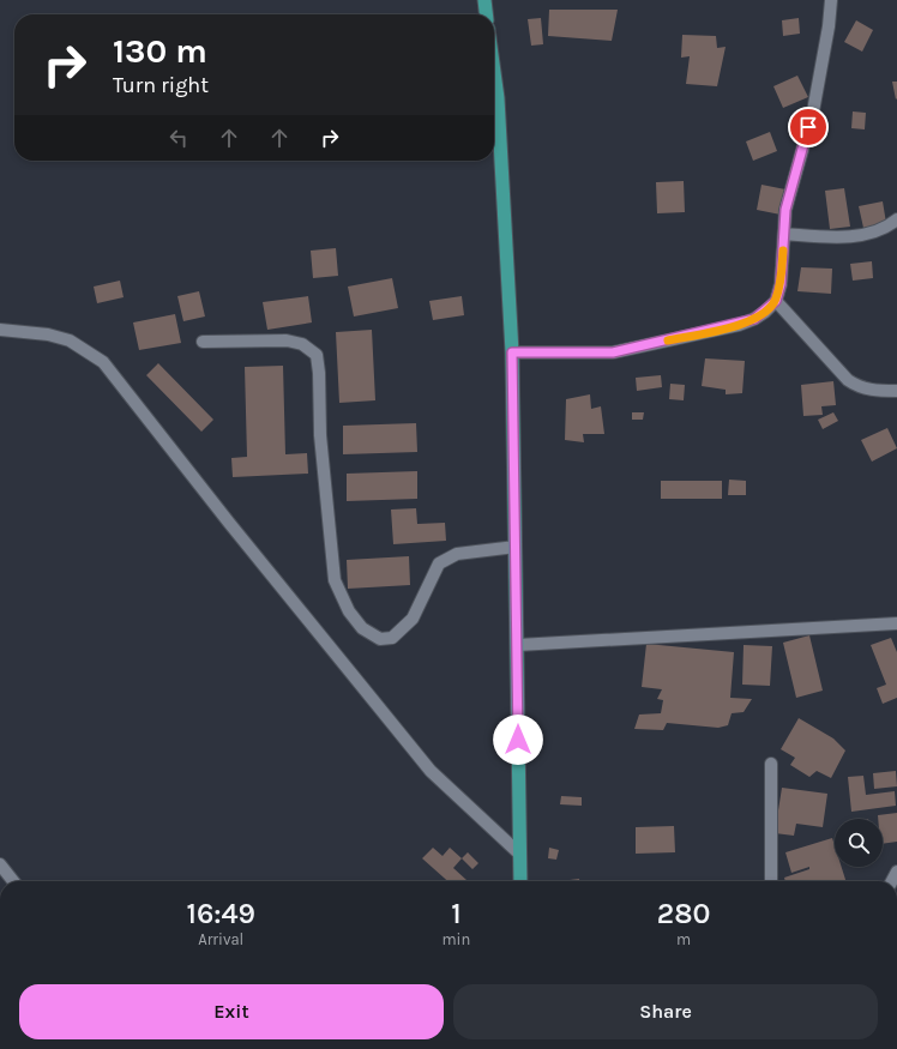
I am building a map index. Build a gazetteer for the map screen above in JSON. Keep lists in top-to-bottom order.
{
  "page": {
    "turn": ["130 m", "Turn right"],
    "eta": [
      "16:49",
      "Arrival",
      "1",
      "min",
      "280",
      "m"
    ],
    "buttons": ["Exit", "Share"]
  }
}
